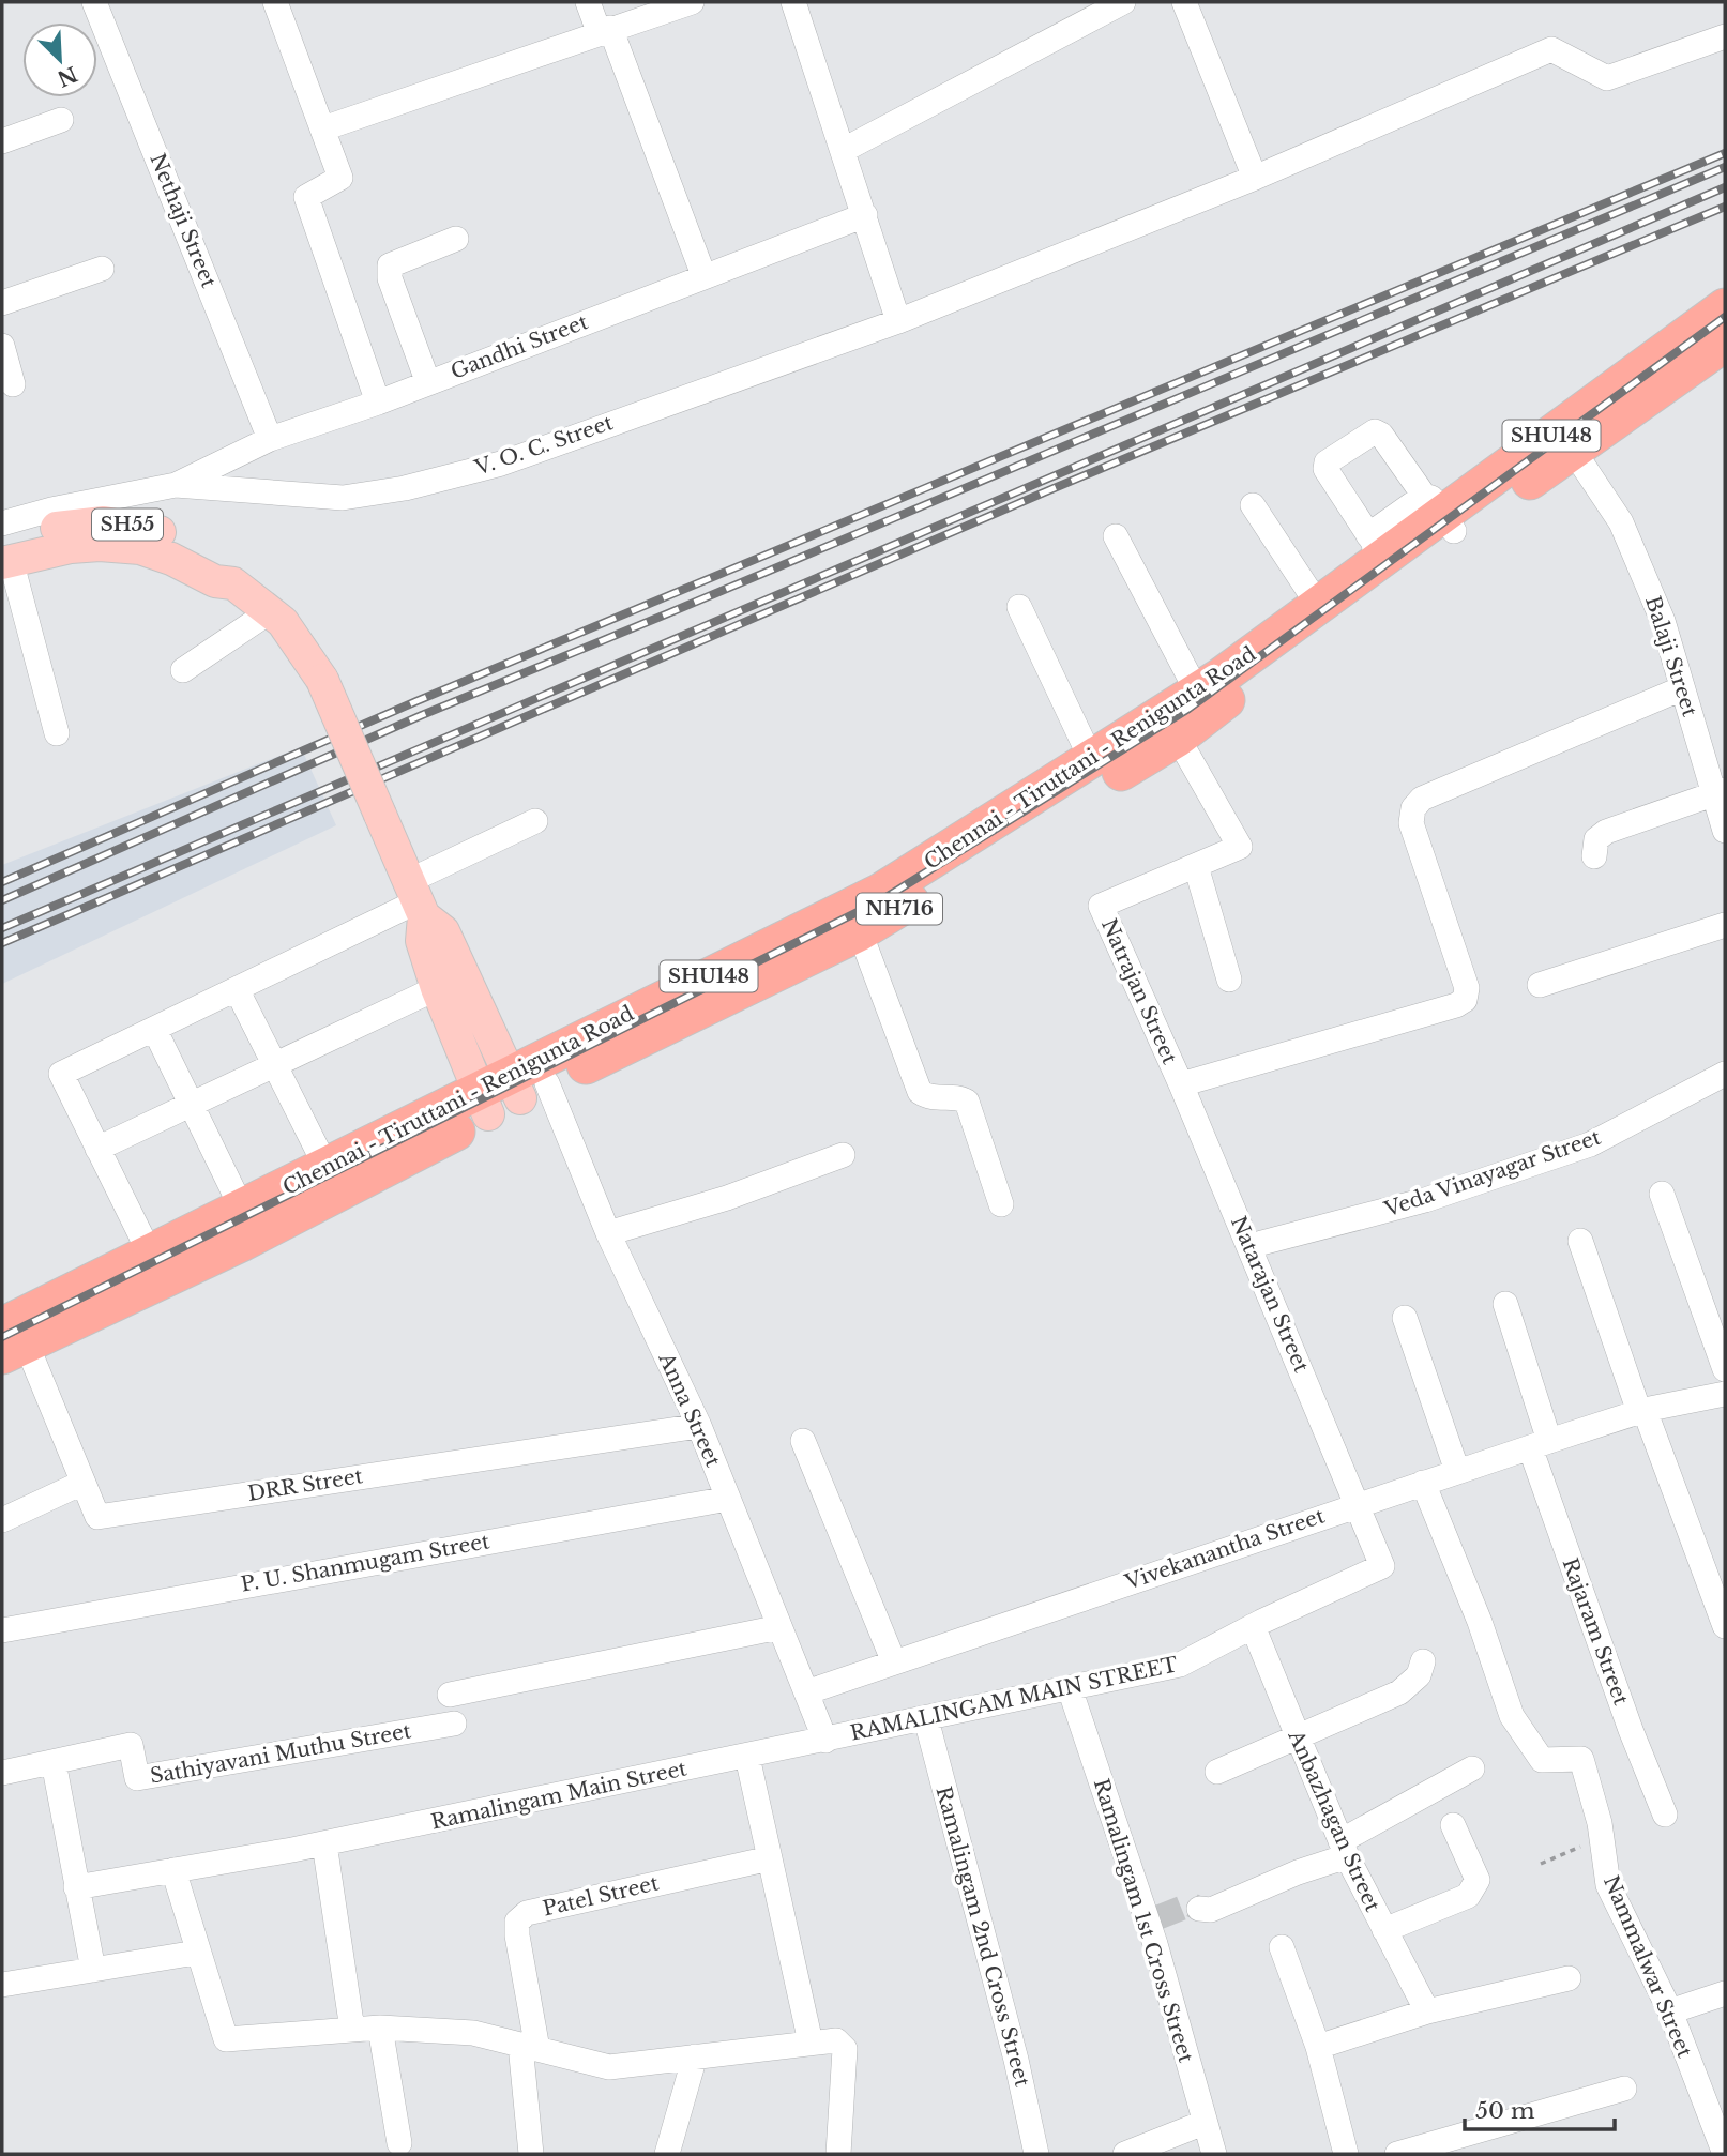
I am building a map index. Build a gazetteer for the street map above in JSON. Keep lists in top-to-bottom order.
{
  "streets": {
    "highway": ["SHU148", "Chennai - Tiruttani - Renigunta Road", "NH716"],
    "main road": ["SH55"],
    "street": [
      "Nethaji Street",
      "Gandhi Street",
      "V. O. C. Street",
      "Balaji Street",
      "Natrajan Street",
      "Veda Vinayagar Street",
      "Natarajan Street",
      "Anna Street",
      "DRR Street",
      "Vivekanantha Street",
      "P. U. Shanmugam Street",
      "Rajaram Street",
      "RAMALINGAM MAIN STREET",
      "Sathiyavani Muthu Street",
      "Ramalingam Main Street",
      "Anbazhagan Street",
      "Patel Street",
      "Ramalingam 1st Cross Street",
      "Ramalingam 2nd Cross Street",
      "Nammalwar Street"
    ]
  },
  "crossings": [
    ["Nethaji Street", "Gandhi Street"],
    ["Gandhi Street", "V. O. C. Street"],
    ["Balaji Street", "Chennai - Tiruttani - Renigunta Road"],
    ["Chennai - Tiruttani - Renigunta Road", "Natrajan Street"],
    ["Chennai - Tiruttani - Renigunta Road", "Anna Street"],
    ["Chennai - Tiruttani - Renigunta Road", "DRR Street"],
    ["Natrajan Street", "Natarajan Street"],
    ["Veda Vinayagar Street", "Natarajan Street"],
    ["Natarajan Street", "Vivekanantha Street"],
    ["Natarajan Street", "RAMALINGAM MAIN STREET"],
    ["Anna Street", "DRR Street"],
    ["Anna Street", "Vivekanantha Street"],
    ["Anna Street", "P. U. Shanmugam Street"],
    ["Anna Street", "RAMALINGAM MAIN STREET"],
    ["Anna Street", "Ramalingam Main Street"],
    ["Vivekanantha Street", "Rajaram Street"],
    ["Vivekanantha Street", "RAMALINGAM MAIN STREET"],
    ["Vivekanantha Street", "Nammalwar Street"],
    ["RAMALINGAM MAIN STREET", "Ramalingam Main Street"],
    ["RAMALINGAM MAIN STREET", "Anbazhagan Street"],
    ["RAMALINGAM MAIN STREET", "Ramalingam 1st Cross Street"],
    ["RAMALINGAM MAIN STREET", "Ramalingam 2nd Cross Street"]
  ],
  "scale_bar": "50 m",
  "north": "bottom right"
}
